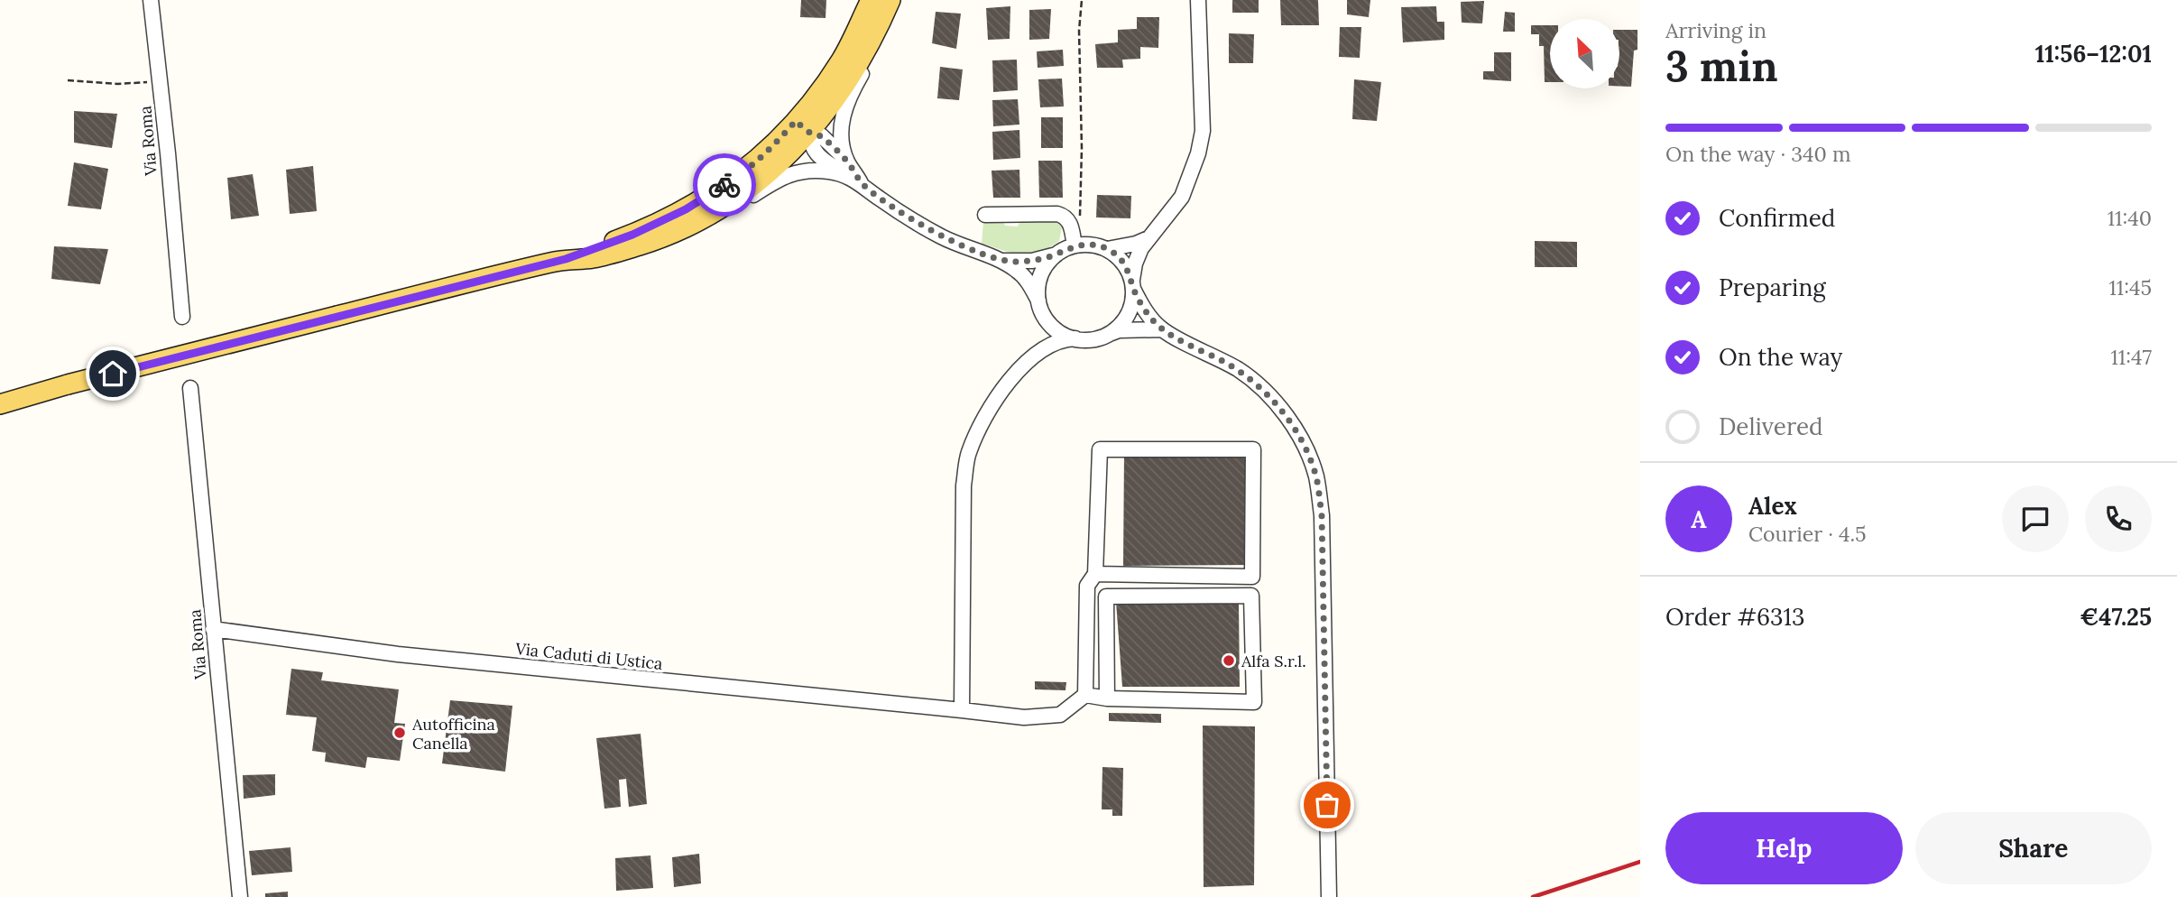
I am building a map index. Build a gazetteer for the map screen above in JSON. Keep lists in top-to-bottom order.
{
  "streets": {
    "street": ["Via Roma", "Via Caduti di Ustica"]
  },
  "crossings": [
    ["Via Roma", "Via Caduti di Ustica"]
  ],
  "places": ["Alfa S.r.l.", "Autofficina Canella"],
  "north": "top left",
  "page": {
    "heading": ["3 min", "Arriving in", "11:56–12:01"],
    "panel": [
      "Alex",
      "Courier · 4.5",
      "Order #6313",
      "€47.25"
    ],
    "bar": "On the way · 340 m",
    "list": [
      ["Confirmed", "11:40"],
      ["Preparing", "11:45"],
      ["On the way", "11:47"],
      "Delivered"
    ],
    "round": "A",
    "buttons": ["Help", "Share"]
  }
}
